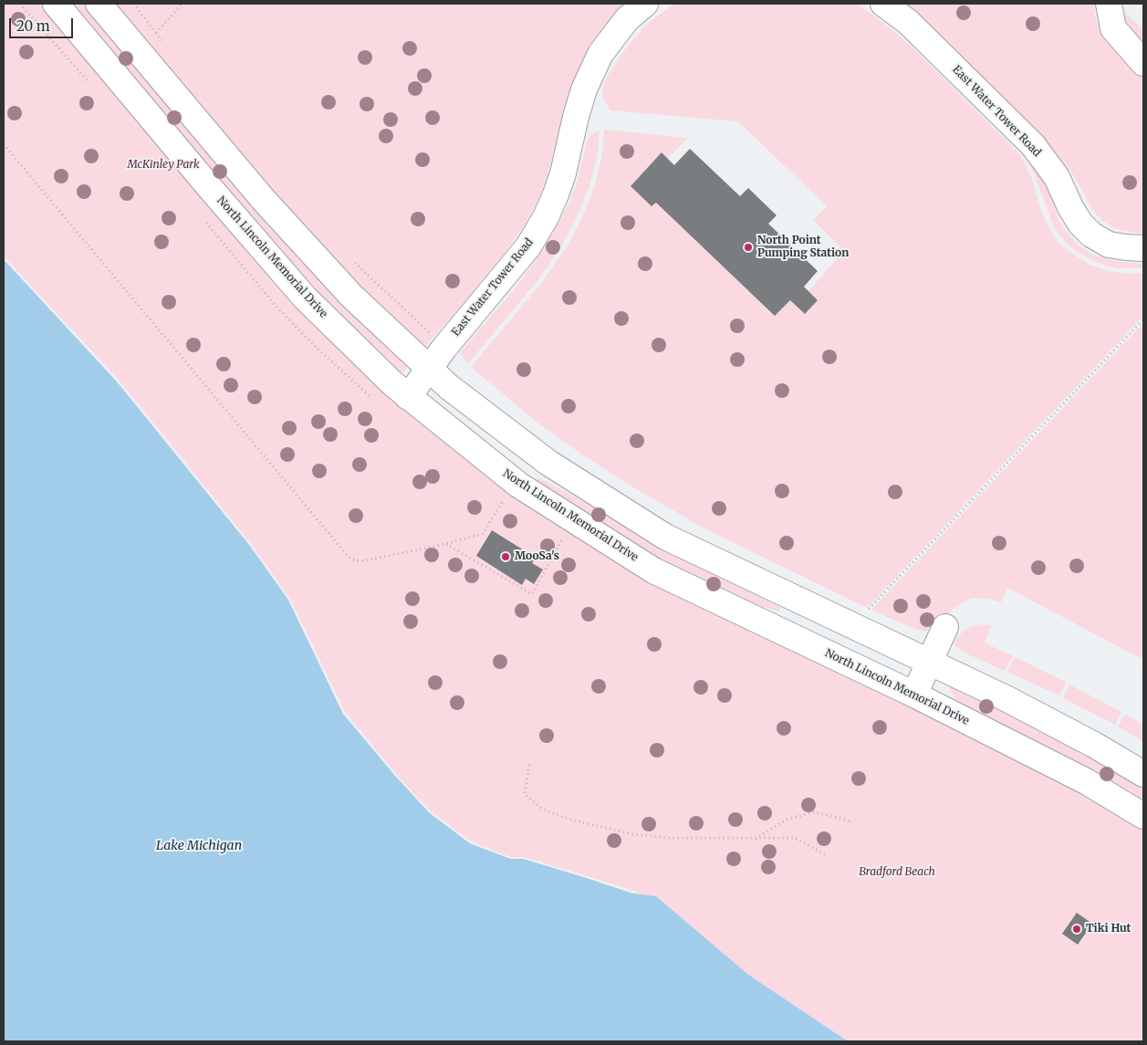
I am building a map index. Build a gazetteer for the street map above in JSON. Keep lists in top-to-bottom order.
{
  "streets": {
    "main road": ["East Water Tower Road", "North Lincoln Memorial Drive"]
  },
  "crossings": [
    ["East Water Tower Road", "North Lincoln Memorial Drive"]
  ],
  "water": ["Lake Michigan"],
  "parks": ["McKinley Park", "Bradford Beach"],
  "places": ["North Point Pumping Station", "MooSa's", "Tiki Hut"],
  "scale_bar": "20 m"
}
